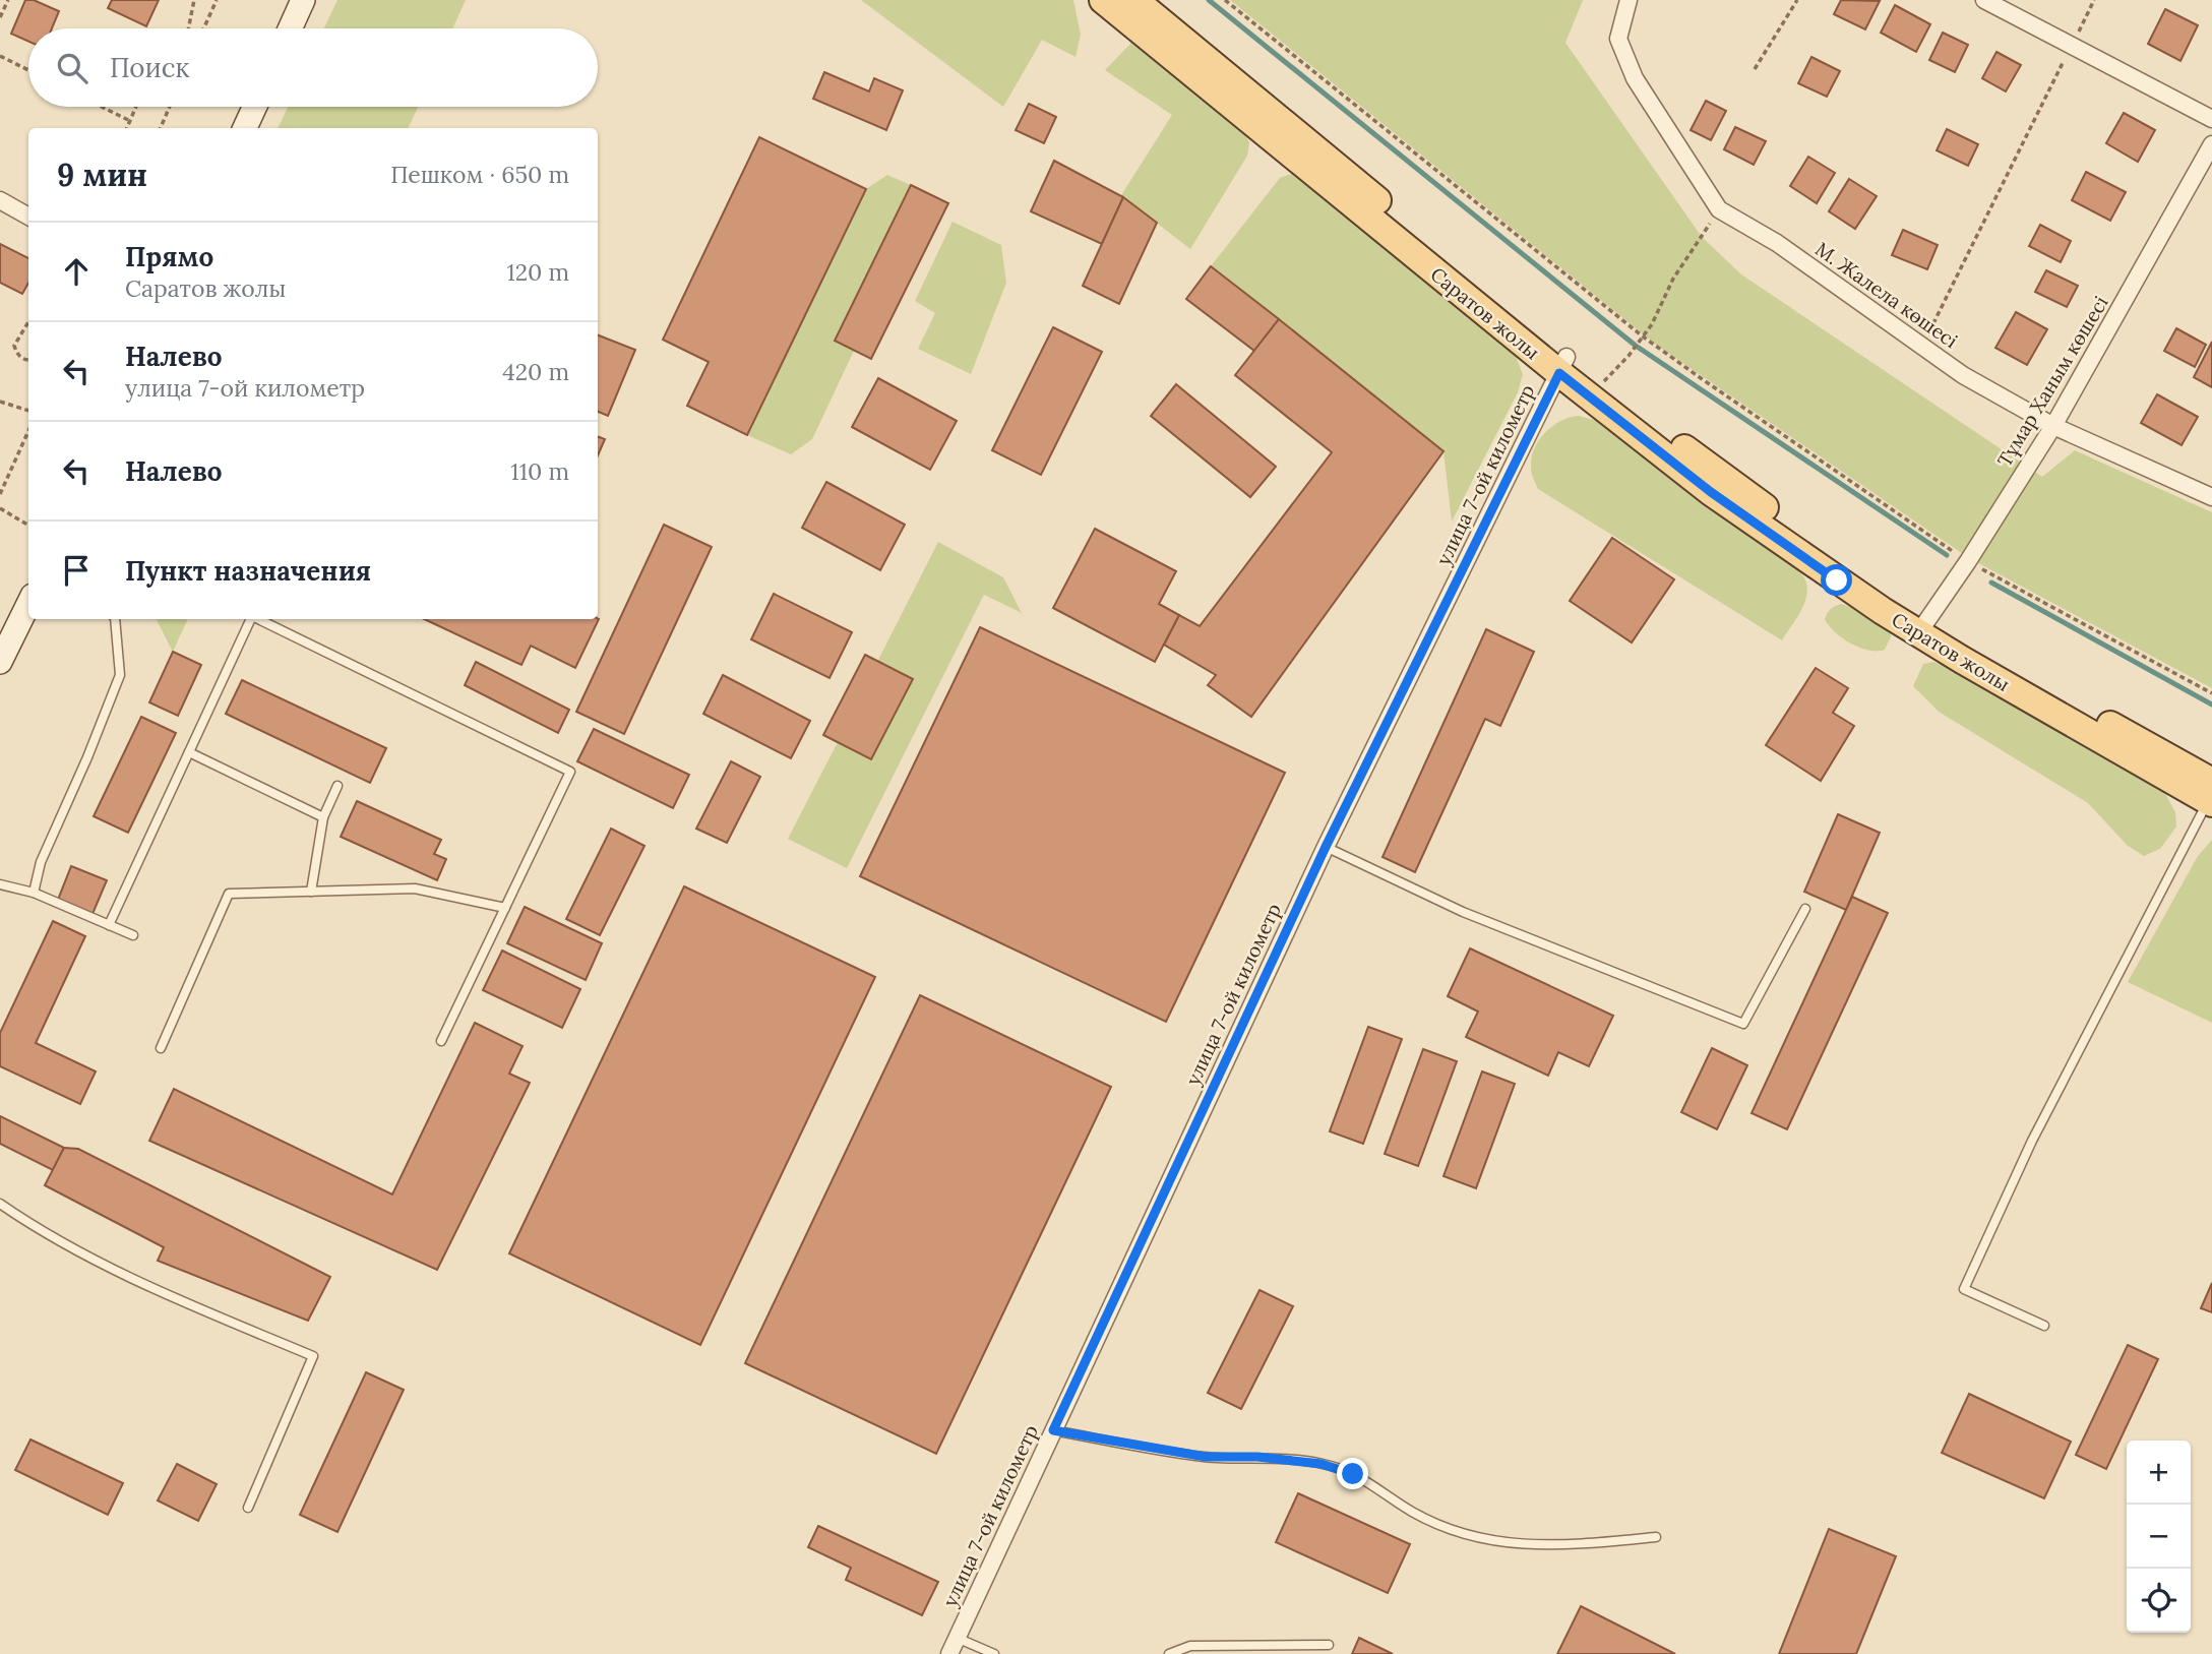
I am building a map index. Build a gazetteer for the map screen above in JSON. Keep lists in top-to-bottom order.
{
  "streets": {
    "main road": ["Саратов жолы"],
    "street": ["М. Жалела көшесі", "Тұмар Ханым көшесі", "улица 7-ой километр"]
  },
  "crossings": [
    ["М. Жалела көшесі", "Тұмар Ханым көшесі"],
    ["Саратов жолы", "Тұмар Ханым көшесі"],
    ["Саратов жолы", "улица 7-ой километр"]
  ],
  "page": {
    "search": "Поиск",
    "heading": ["9 мин", "Пешком · 650 m"],
    "list": [
      ["Прямо", "Саратов жолы", "120 m"],
      ["Налево", "улица 7-ой километр", "420 m"],
      ["Налево", "110 m"],
      "Пункт назначения"
    ],
    "map_buttons": ["+", "−"]
  }
}
